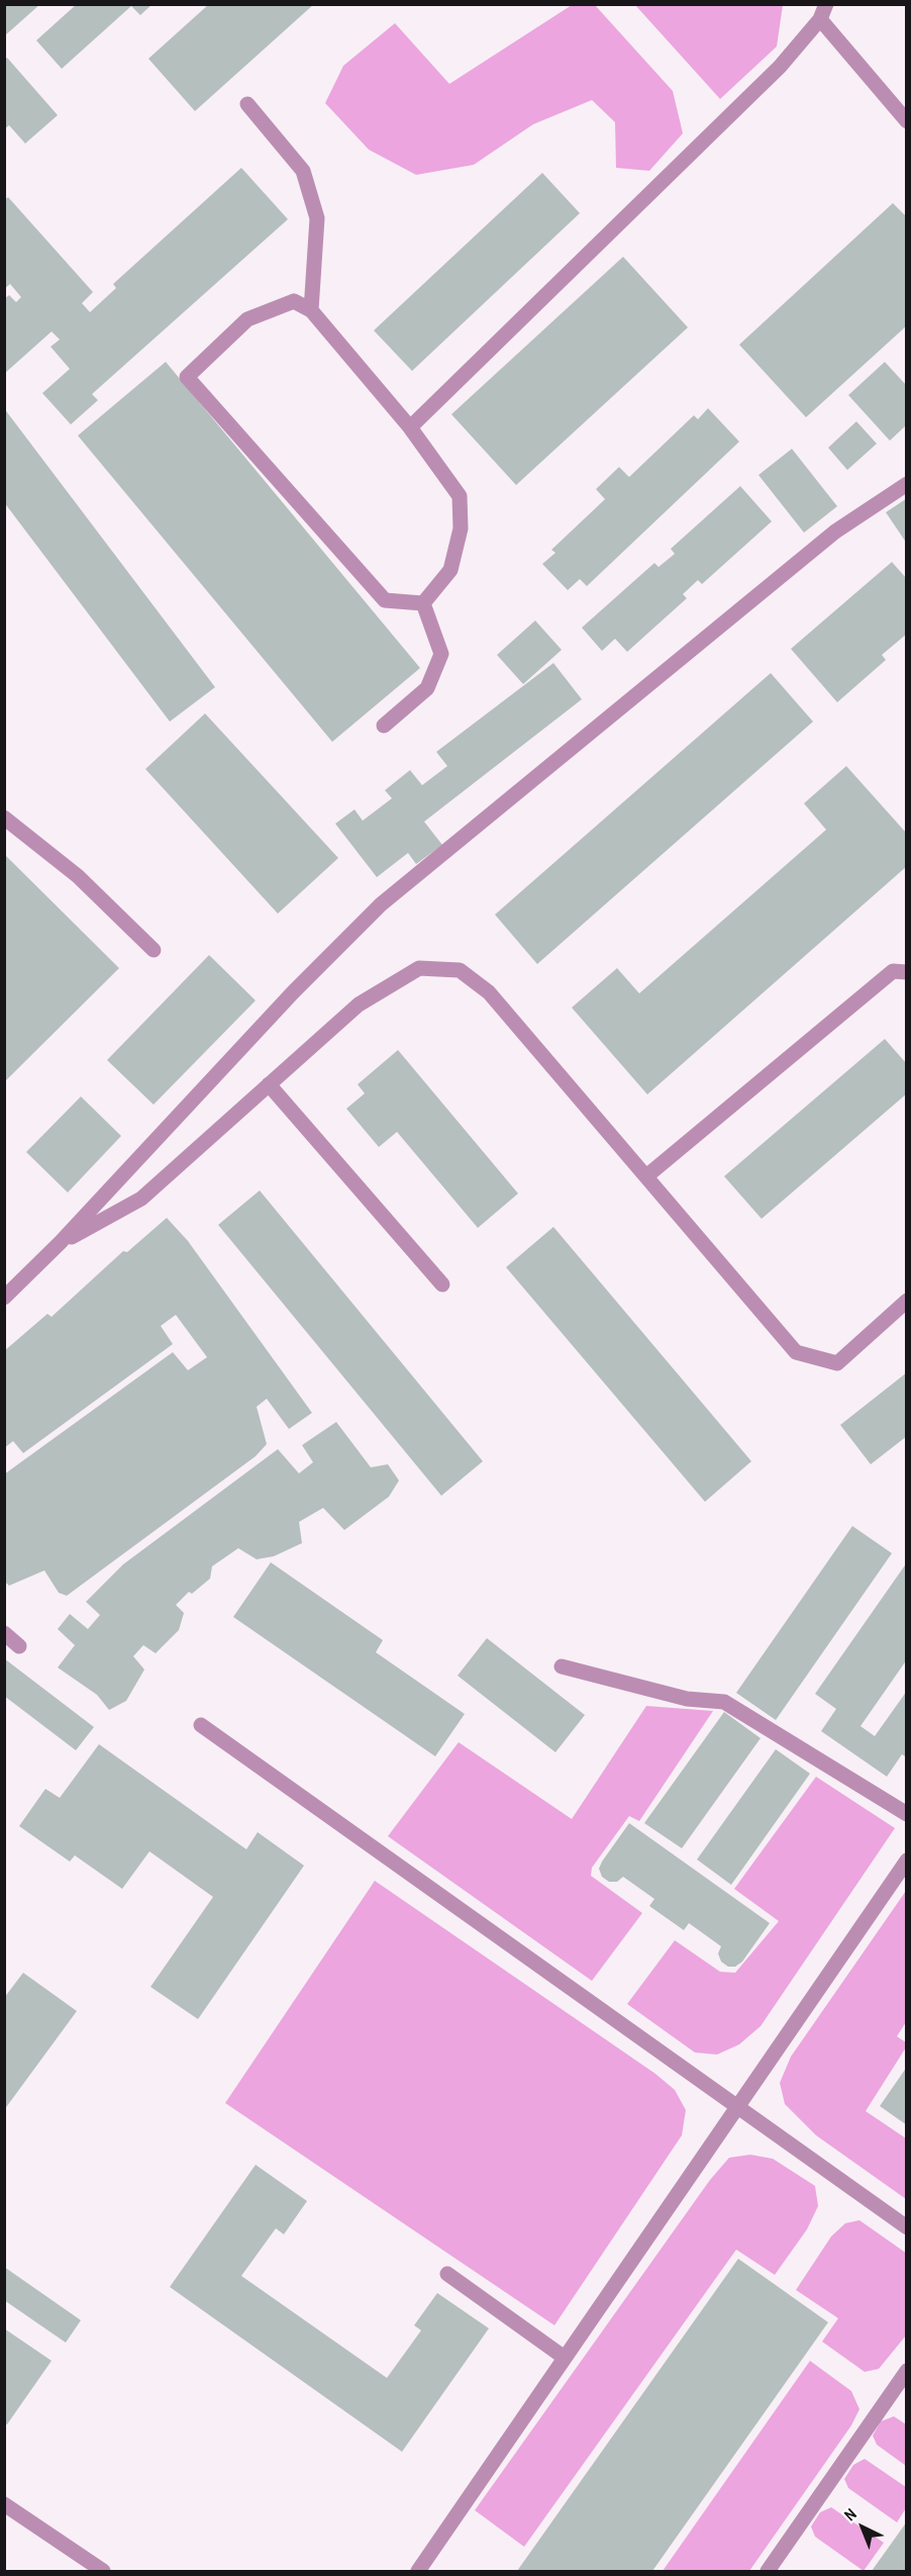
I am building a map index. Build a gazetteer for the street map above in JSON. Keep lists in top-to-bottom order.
{
  "north": "top left"
}
